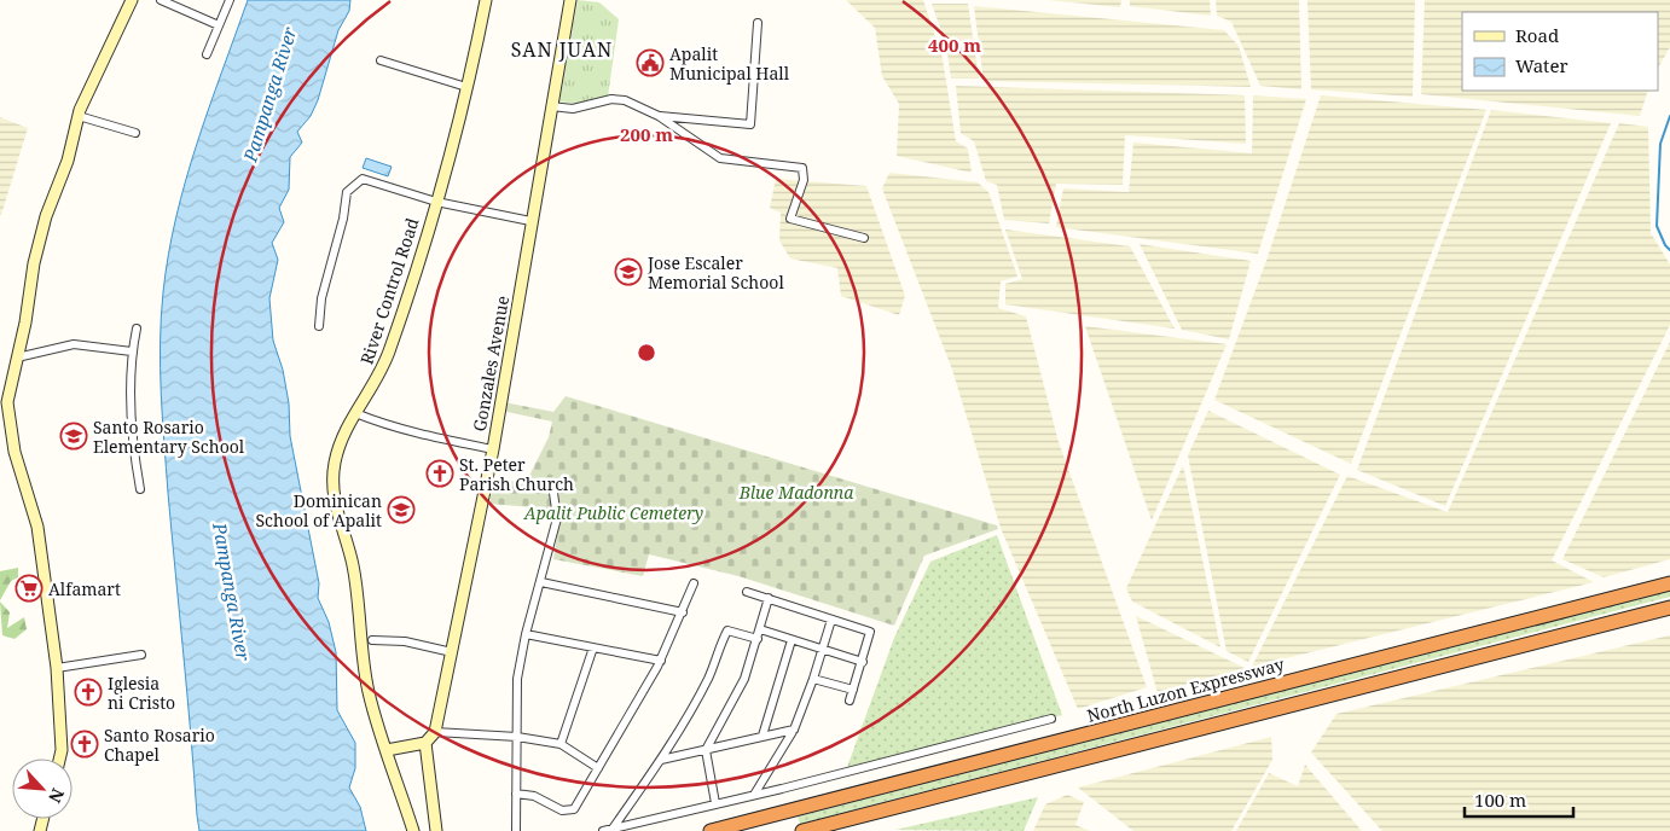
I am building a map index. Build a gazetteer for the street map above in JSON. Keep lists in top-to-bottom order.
{
  "streets": {
    "highway": ["North Luzon Expressway"],
    "street": ["River Control Road", "Gonzales Avenue"]
  },
  "districts": ["SAN JUAN"],
  "water": ["Pampanga River"],
  "parks": ["Blue Madonna", "Apalit Public Cemetery"],
  "places": {
    "public building": ["Apalit Municipal Hall"],
    "school or university": ["Jose Escaler Memorial School", "Santo Rosario Elementary School", "Dominican School of Apalit"],
    "church": ["St. Peter Parish Church", "Iglesia ni Cristo", "Santo Rosario Chapel"],
    "supermarket": ["Alfamart"]
  },
  "legend": ["Road", "Water"],
  "scale_bar": "100 m",
  "north": "bottom right",
  "rings": ["400 m", "200 m"]
}
